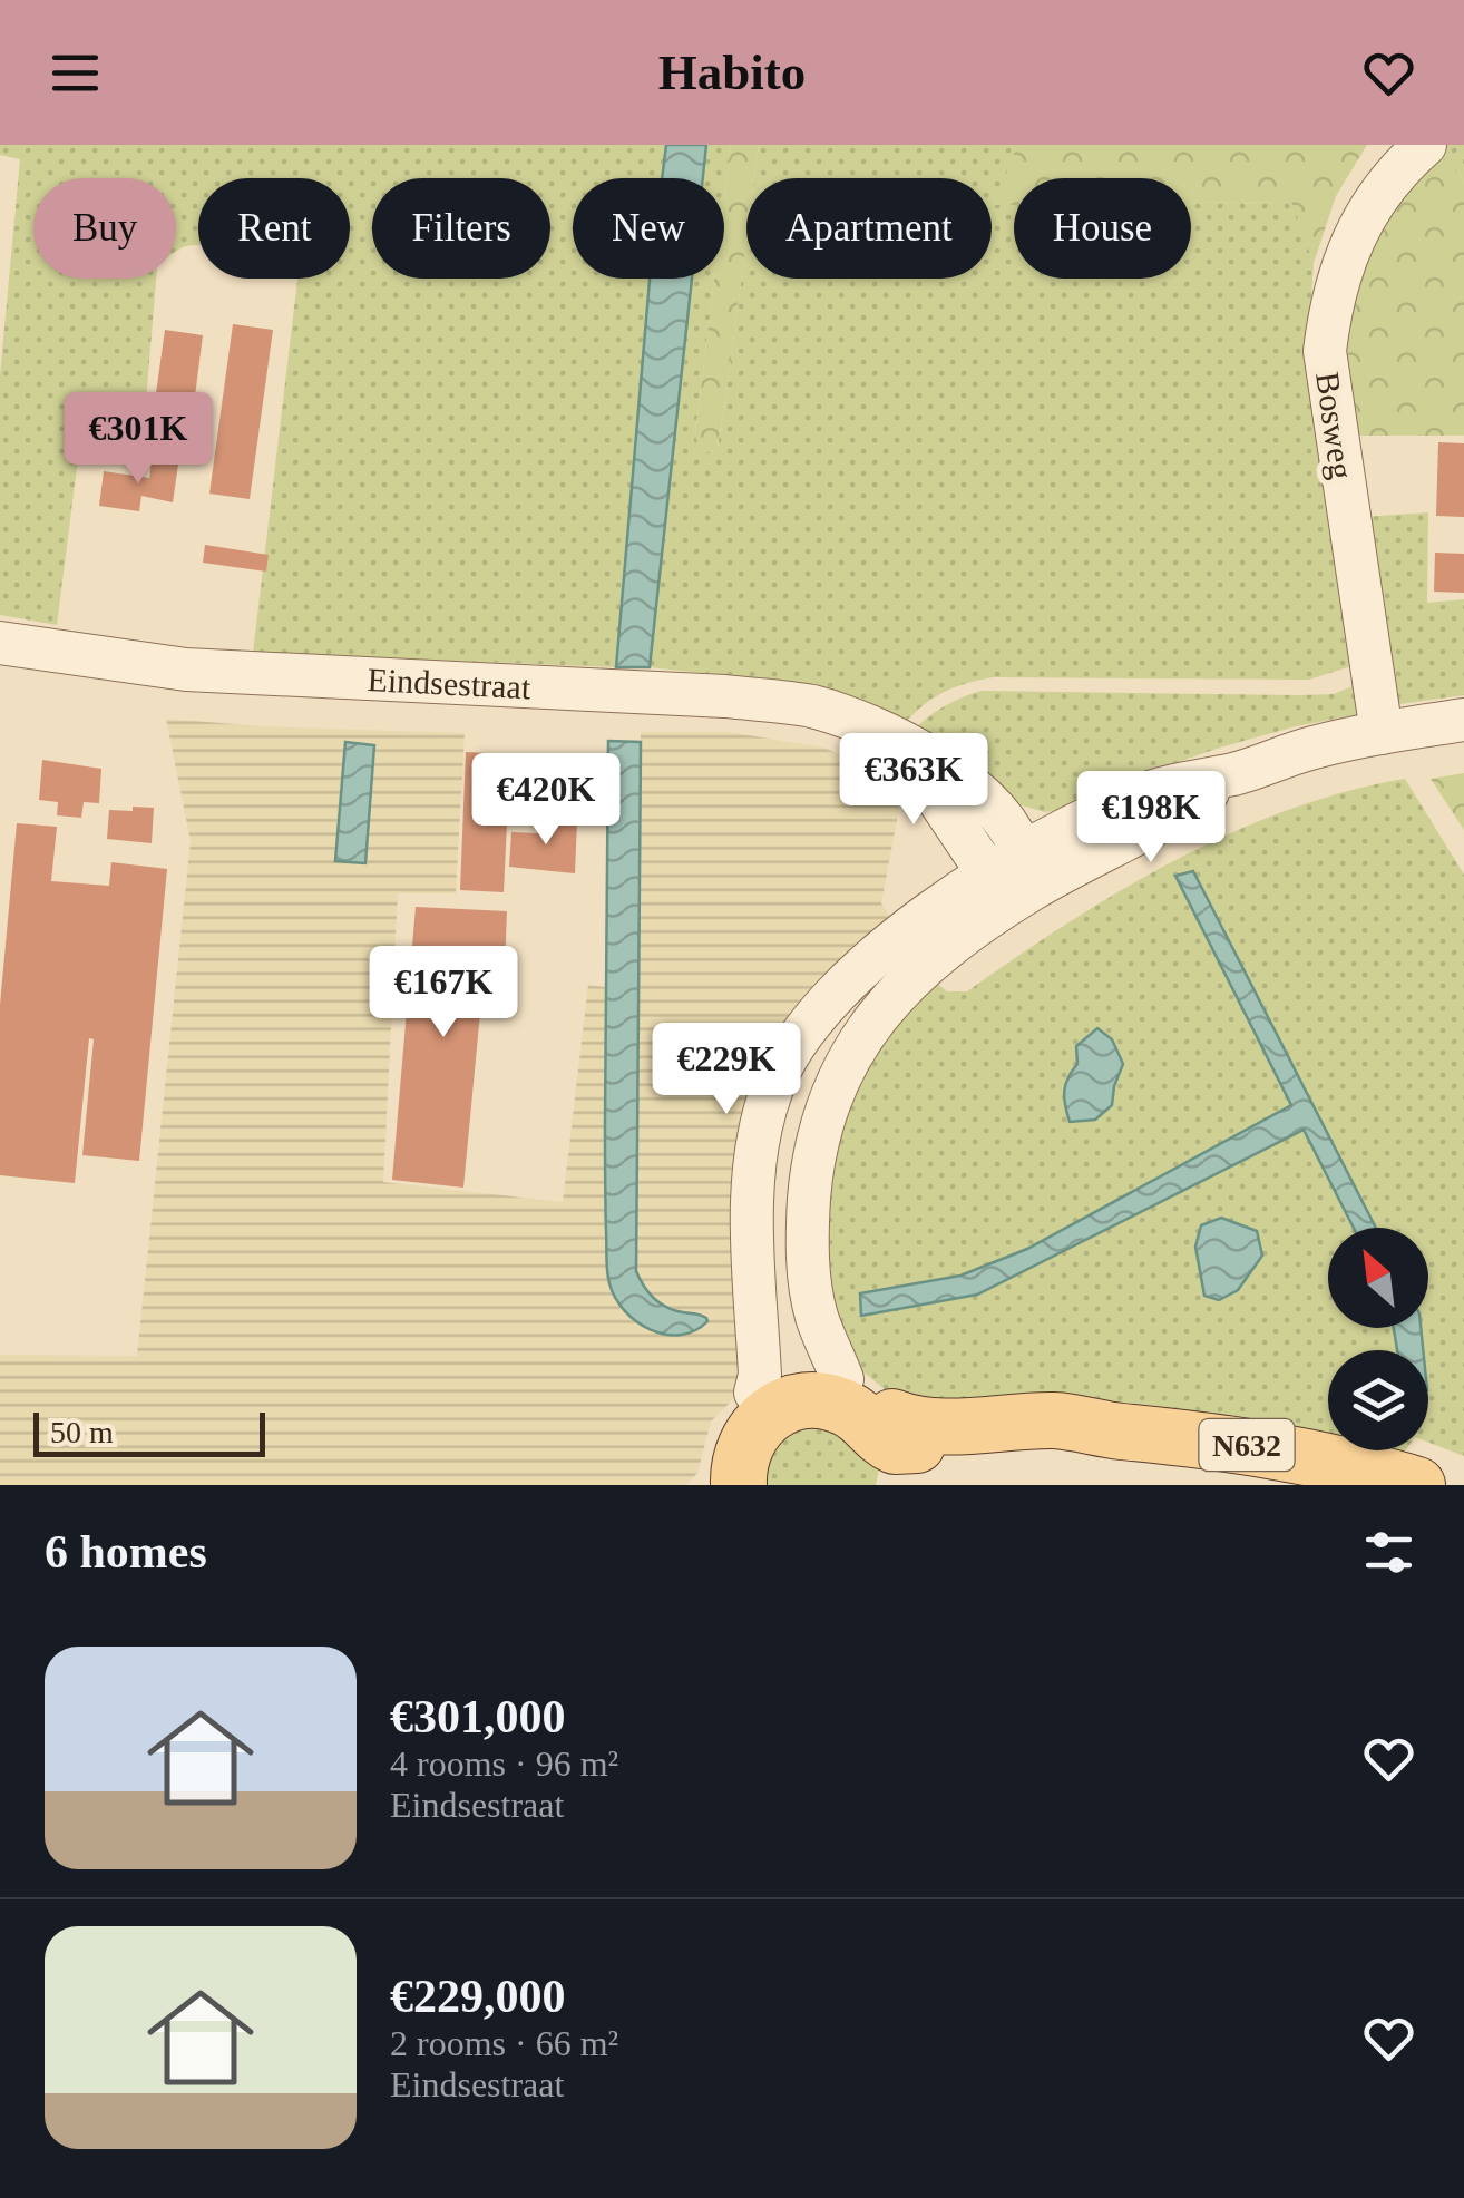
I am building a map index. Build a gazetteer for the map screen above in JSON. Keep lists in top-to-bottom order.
{
  "streets": {
    "main road": ["N632"],
    "street": ["Bosweg", "Eindsestraat"]
  },
  "scale_bar": "50 m",
  "north": "top left",
  "page": {
    "header": "Habito",
    "chip": [
      "Buy",
      "Rent",
      "Filters",
      "New",
      "Apartment",
      "House"
    ],
    "price": [
      "€301K",
      "€363K",
      "€420K",
      "€198K",
      "€167K",
      "€229K"
    ],
    "scale": "50 m",
    "heading": "6 homes",
    "list": [
      {
        "name": "€301,000",
        "note": "4 rooms · 96 m² · Eindsestraat"
      },
      {
        "name": "€229,000",
        "note": "2 rooms · 66 m² · Eindsestraat"
      }
    ]
  }
}
